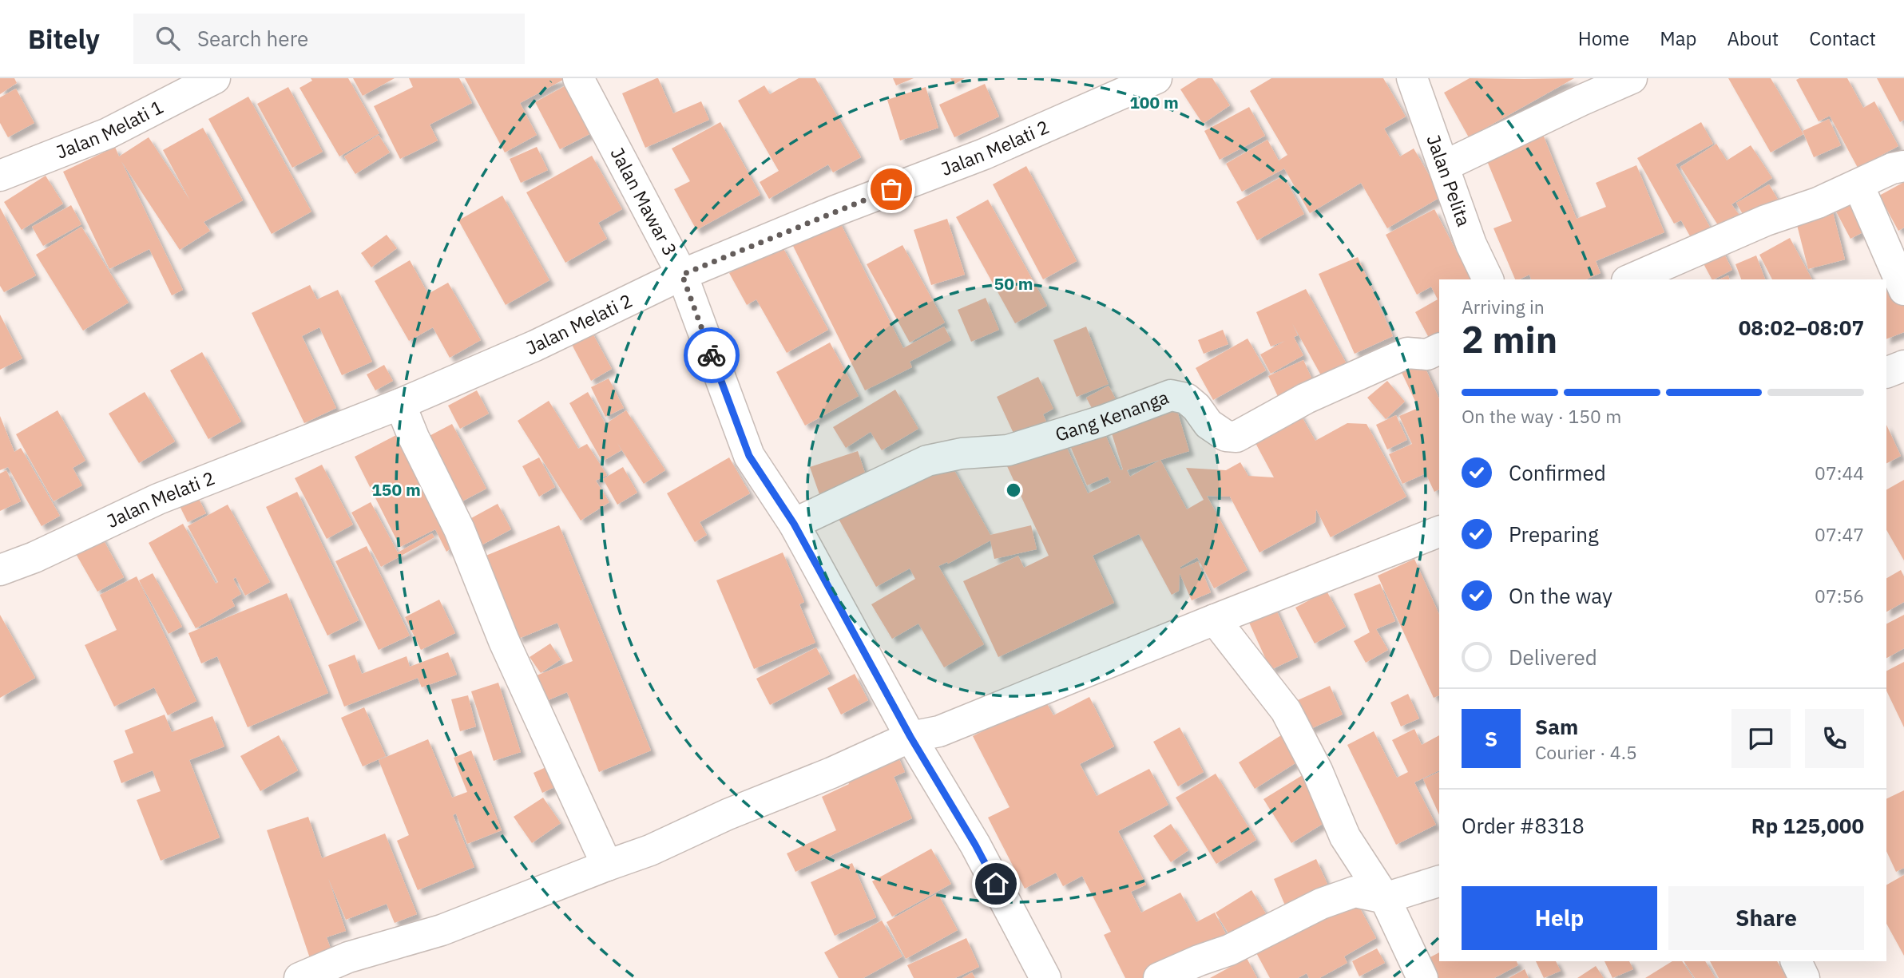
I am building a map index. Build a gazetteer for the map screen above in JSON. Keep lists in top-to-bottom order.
{
  "streets": {
    "street": [
      "Jalan Melati 1",
      "Jalan Melati 2",
      "Jalan Pelita",
      "Jalan Mawar 3",
      "Gang Kenanga"
    ]
  },
  "crossings": [
    ["Jalan Melati 2", "Jalan Mawar 3"],
    ["Jalan Mawar 3", "Gang Kenanga"]
  ],
  "page": {
    "header": "Bitely",
    "search": "Search here",
    "nav": [
      "Home",
      "Map",
      "About",
      "Contact"
    ],
    "heading": ["2 min", "Arriving in", "08:02–08:07"],
    "panel": [
      "Sam",
      "Courier · 4.5",
      "Order #8318",
      "Rp 125,000"
    ],
    "bar": "On the way · 150 m",
    "list": [
      ["Confirmed", "07:44"],
      ["Preparing", "07:47"],
      ["On the way", "07:56"],
      "Delivered"
    ],
    "round": "S",
    "buttons": ["Help", "Share"]
  },
  "rings": ["100 m", "50 m", "150 m"]
}
